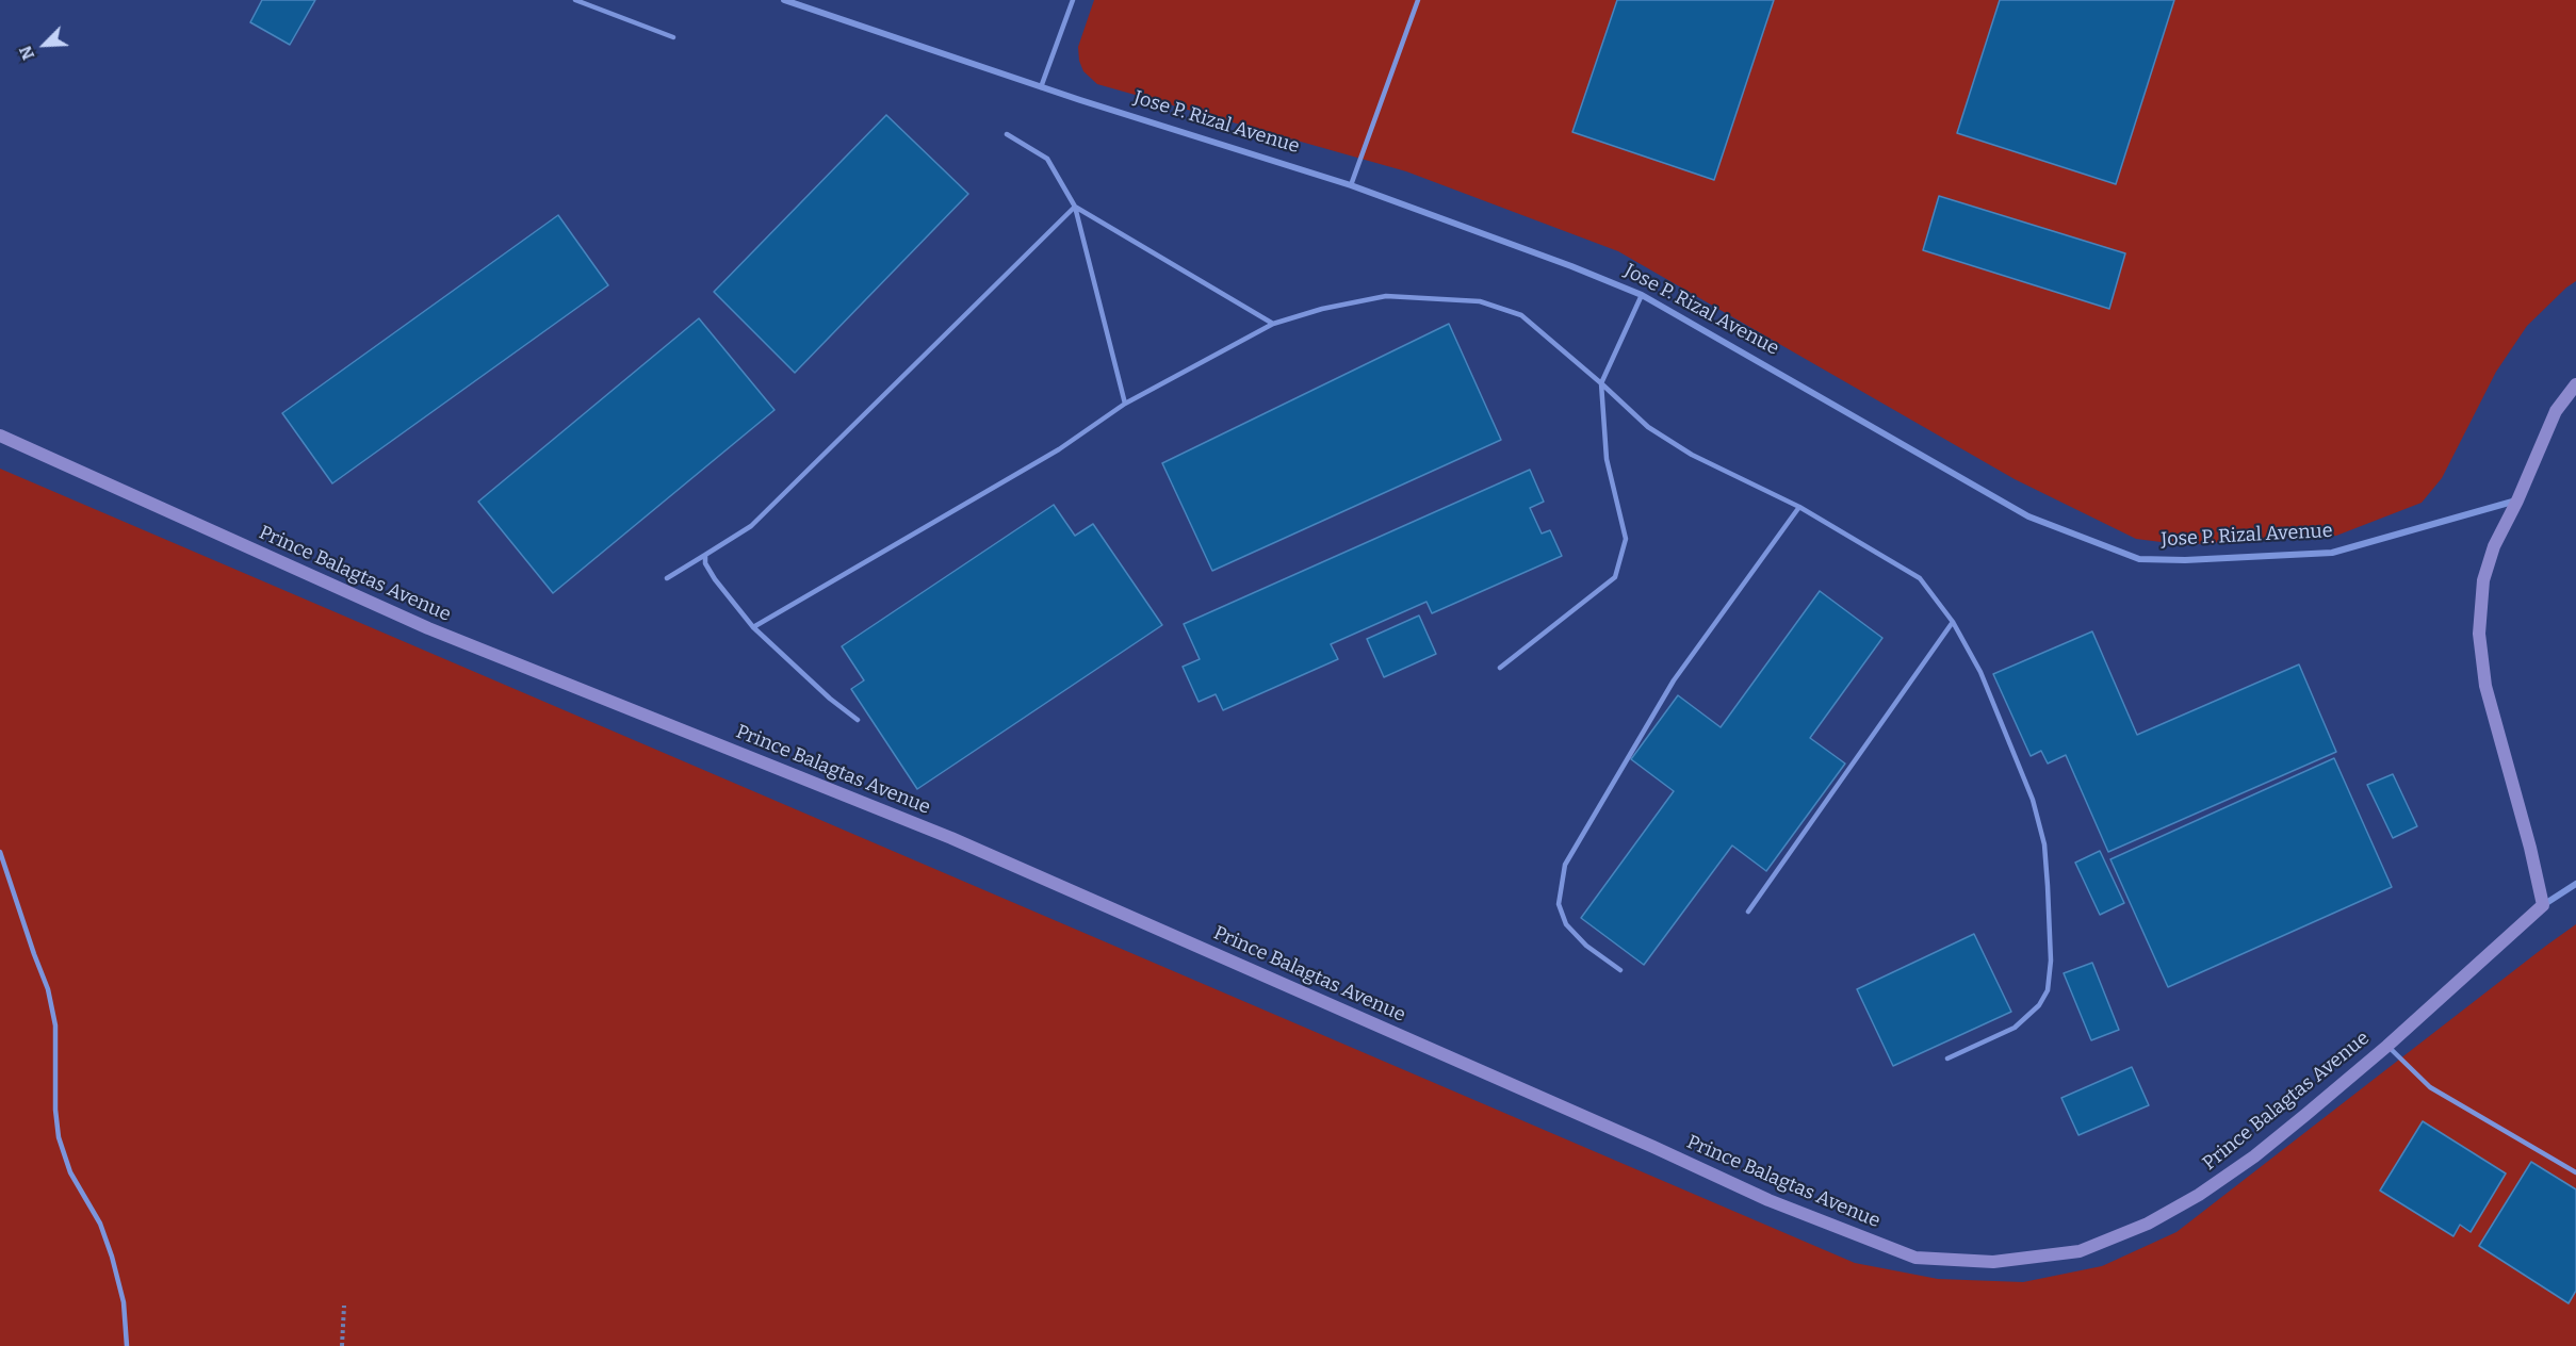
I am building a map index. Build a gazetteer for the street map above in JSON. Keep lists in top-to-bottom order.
{
  "streets": {
    "main road": ["Prince Balagtas Avenue"],
    "street": ["Jose P. Rizal Avenue"]
  },
  "north": "bottom left"
}
